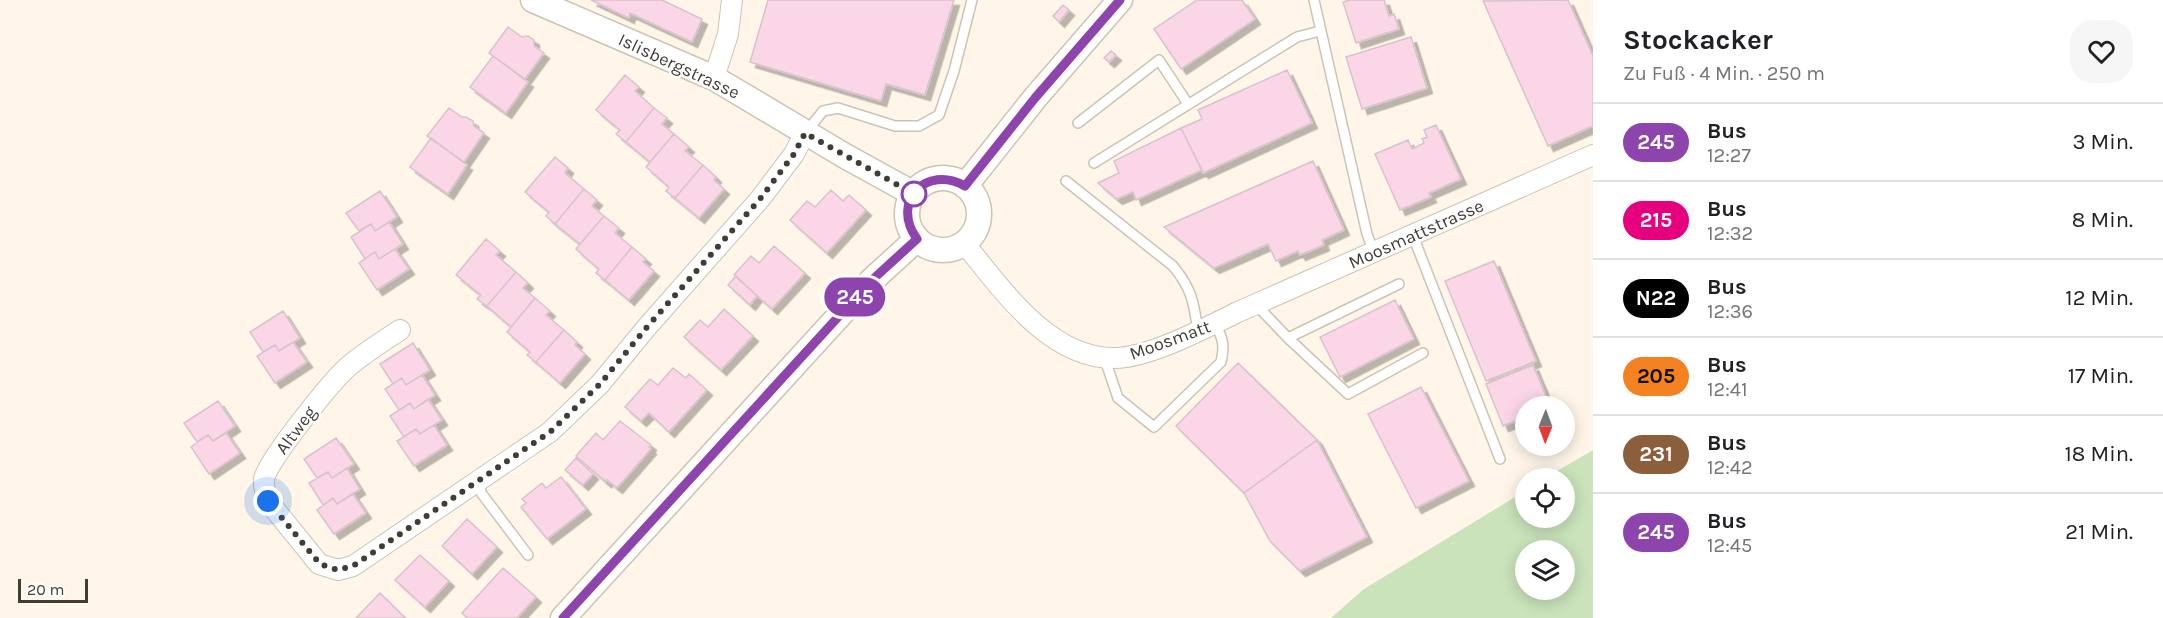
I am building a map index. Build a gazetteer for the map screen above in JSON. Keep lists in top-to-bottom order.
{
  "streets": {
    "street": [
      "Islisbergstrasse",
      "Moosmattstrasse",
      "Moosmatt",
      "Altweg"
    ]
  },
  "crossings": [
    ["Islisbergstrasse", "Moosmatt"],
    ["Islisbergstrasse", "Altweg"],
    ["Moosmattstrasse", "Moosmatt"]
  ],
  "lines": ["bus line 245"],
  "scale_bar": "20 m",
  "north": "bottom",
  "page": {
    "on_map": "245",
    "heading": ["Stockacker", "Zu Fuß · 4 Min. · 250 m"],
    "list": [
      {
        "mark": "245",
        "name": "Bus",
        "note": "12:27",
        "value": "3 Min."
      },
      {
        "mark": "215",
        "name": "Bus",
        "note": "12:32",
        "value": "8 Min."
      },
      {
        "mark": "N22",
        "name": "Bus",
        "note": "12:36",
        "value": "12 Min."
      },
      {
        "mark": "205",
        "name": "Bus",
        "note": "12:41",
        "value": "17 Min."
      },
      {
        "mark": "231",
        "name": "Bus",
        "note": "12:42",
        "value": "18 Min."
      },
      {
        "mark": "245",
        "name": "Bus",
        "note": "12:45",
        "value": "21 Min."
      }
    ],
    "scale": "20 m"
  }
}
